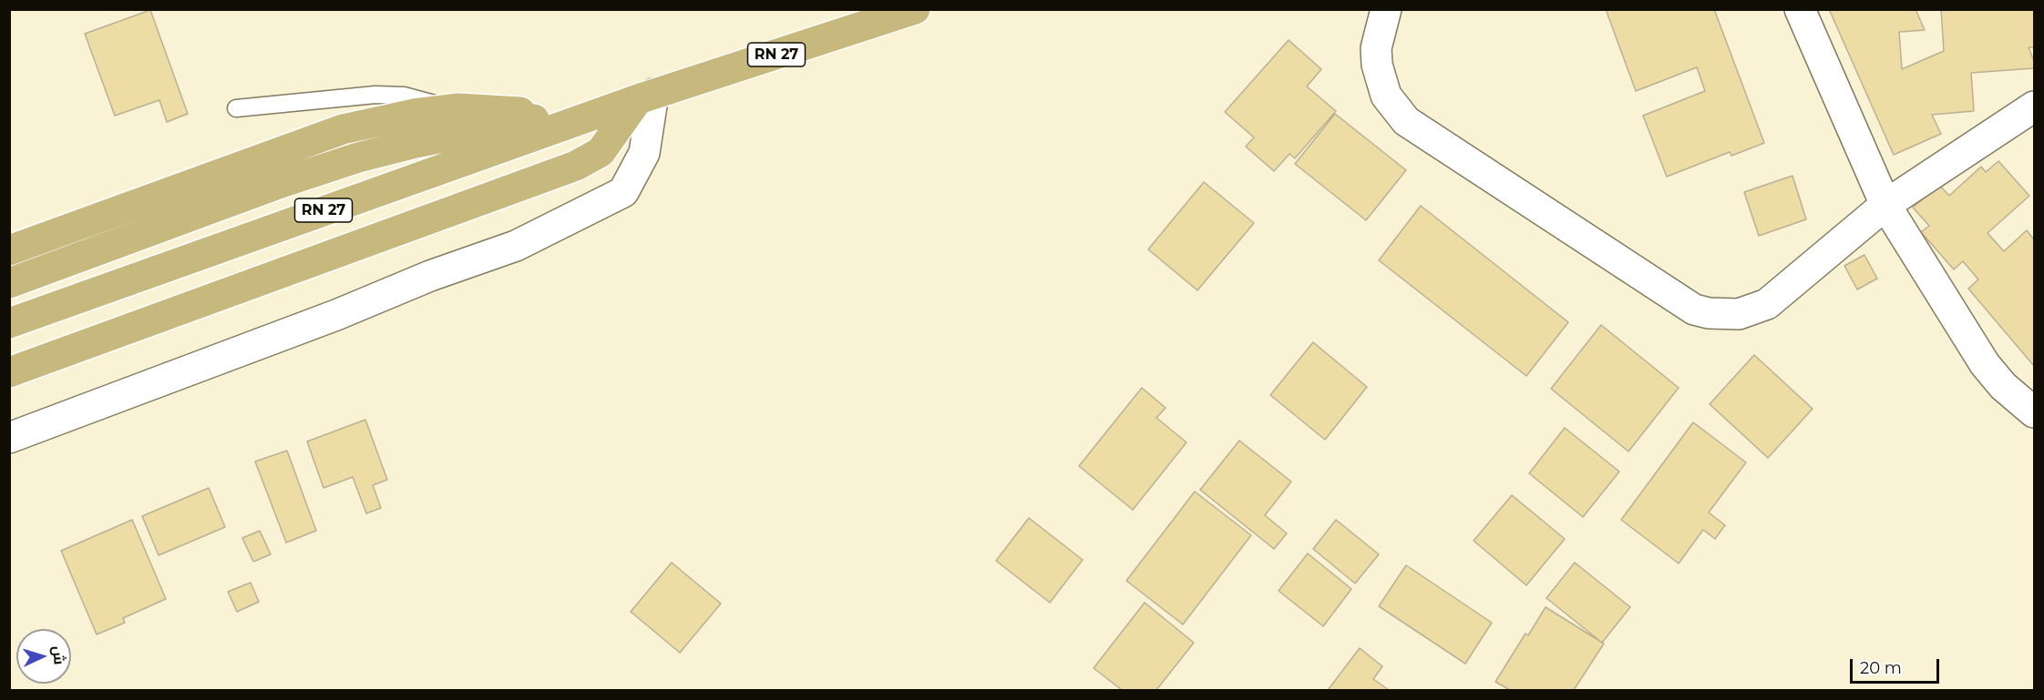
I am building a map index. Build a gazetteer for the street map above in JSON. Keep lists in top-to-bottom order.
{
  "streets": {
    "main road": ["RN 27"]
  },
  "scale_bar": "20 m",
  "north": "right"
}
